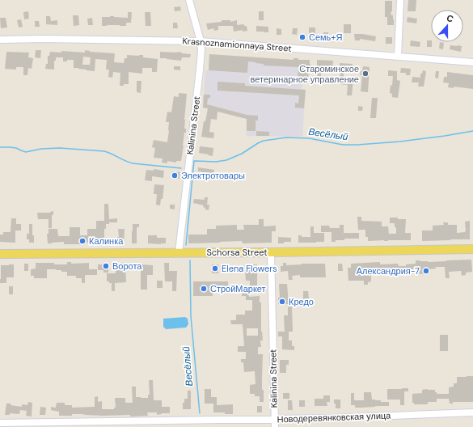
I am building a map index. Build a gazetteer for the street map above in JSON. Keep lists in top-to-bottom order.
{
  "streets": {
    "main road": ["Schorsa Street"],
    "street": ["Krasnoznamionnaya Street", "Kalinina Street", "Новодеревянковская улица"]
  },
  "crossings": [
    ["Krasnoznamionnaya Street", "Kalinina Street"],
    ["Kalinina Street", "Schorsa Street"],
    ["Kalinina Street", "Новодеревянковская улица"]
  ],
  "water": ["Весёлый"],
  "places": [
    "Семь+Я",
    "Староминское ветеринарное управление",
    "Электротовары",
    "Калинка",
    "Ворота",
    "Elena Flowers",
    "Александрия-7",
    "СтройМаркет",
    "Кредо"
  ],
  "north": "top"
}
